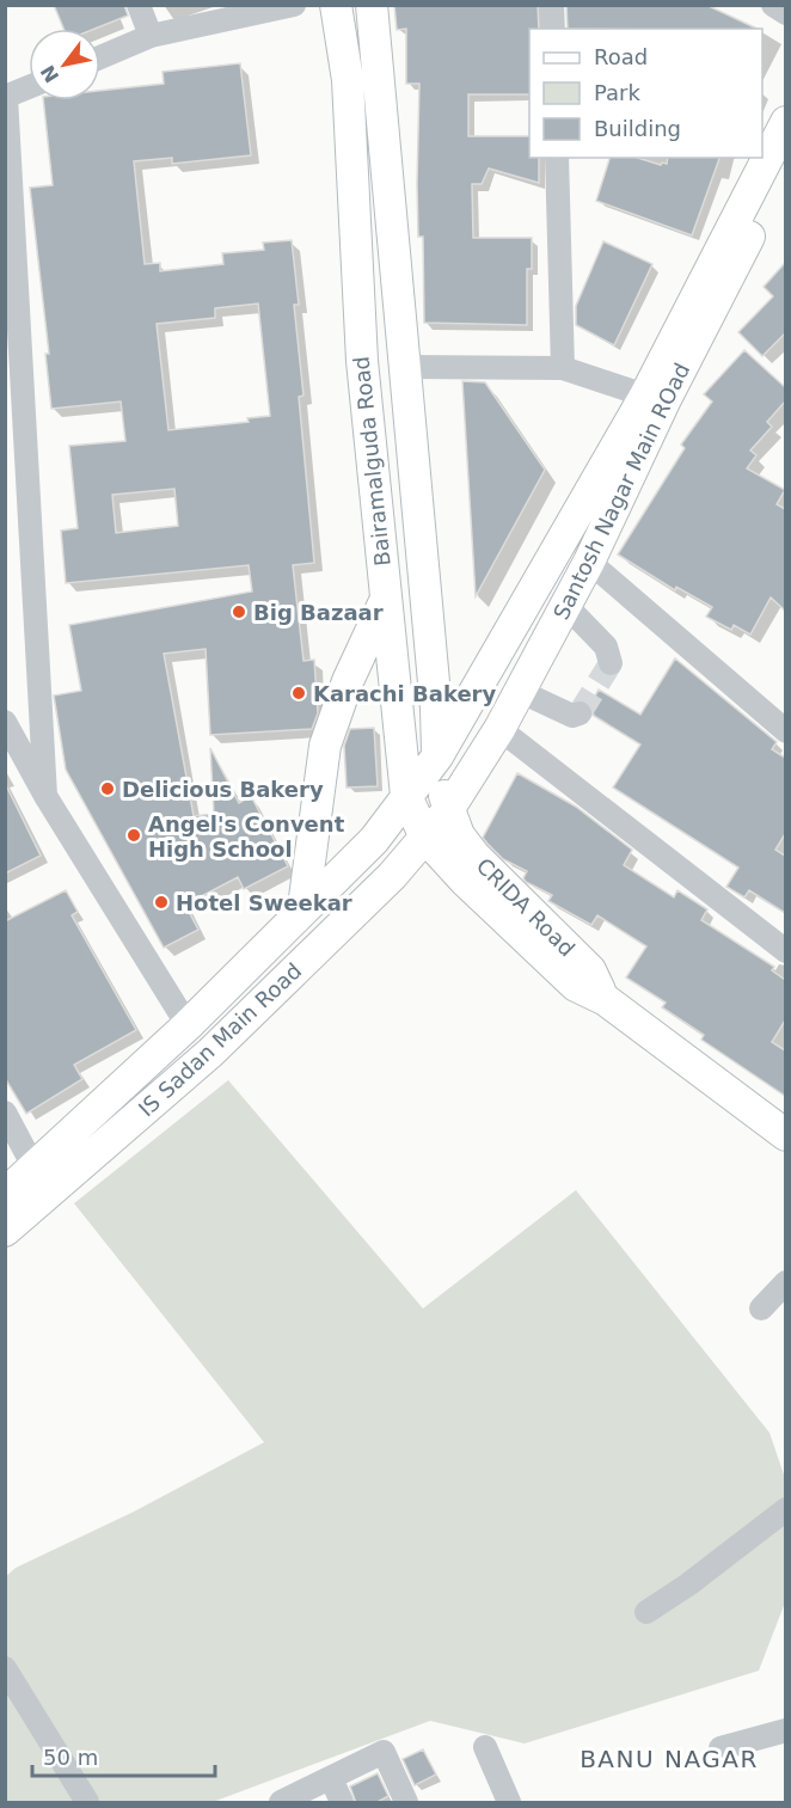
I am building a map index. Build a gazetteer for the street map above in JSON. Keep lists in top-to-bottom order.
{
  "streets": {
    "main road": [
      "Bairamalguda Road",
      "Santosh Nagar Main ROad",
      "CRIDA Road",
      "IS Sadan Main Road"
    ]
  },
  "crossings": [
    ["Bairamalguda Road", "Santosh Nagar Main ROad"],
    ["Bairamalguda Road", "CRIDA Road"],
    ["Bairamalguda Road", "IS Sadan Main Road"],
    ["Santosh Nagar Main ROad", "CRIDA Road"],
    ["Santosh Nagar Main ROad", "IS Sadan Main Road"],
    ["CRIDA Road", "IS Sadan Main Road"]
  ],
  "districts": ["BANU NAGAR"],
  "places": [
    "Big Bazaar",
    "Karachi Bakery",
    "Delicious Bakery",
    "Angel's Convent High School",
    "Hotel Sweekar"
  ],
  "legend": ["Road", "Park", "Building"],
  "scale_bar": "50 m",
  "north": "bottom left"
}
